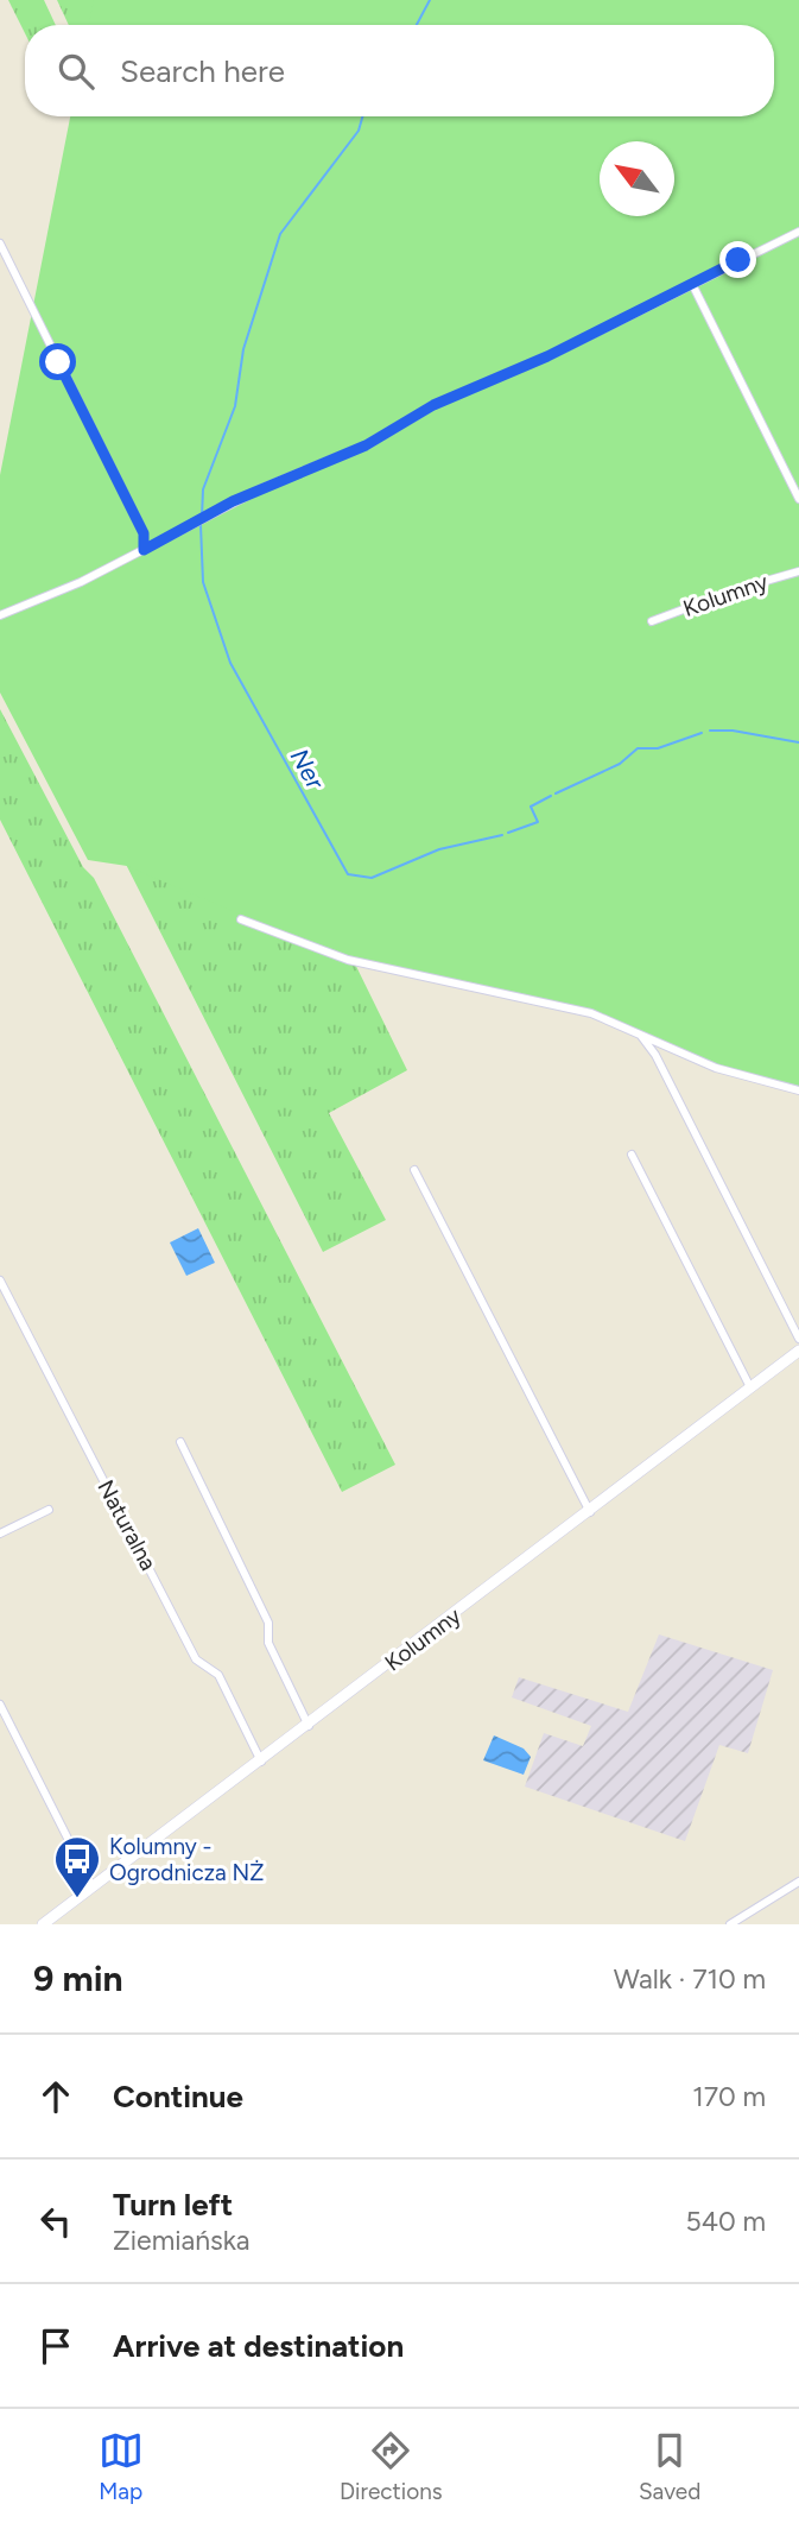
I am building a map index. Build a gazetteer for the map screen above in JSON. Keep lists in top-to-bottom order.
{
  "streets": {
    "street": ["Kolumny", "Naturalna"]
  },
  "crossings": [
    ["Kolumny", "Naturalna"]
  ],
  "water": ["Ner"],
  "places": {
    "bus stop": ["Kolumny - Ogrodnicza NŻ"]
  },
  "north": "top left",
  "page": {
    "search": "Search here",
    "heading": ["9 min", "Walk · 710 m"],
    "list": [
      ["Continue", "170 m"],
      ["Turn left", "Ziemiańska", "540 m"],
      "Arrive at destination"
    ],
    "nav": ["Map", "Directions", "Saved"]
  }
}
